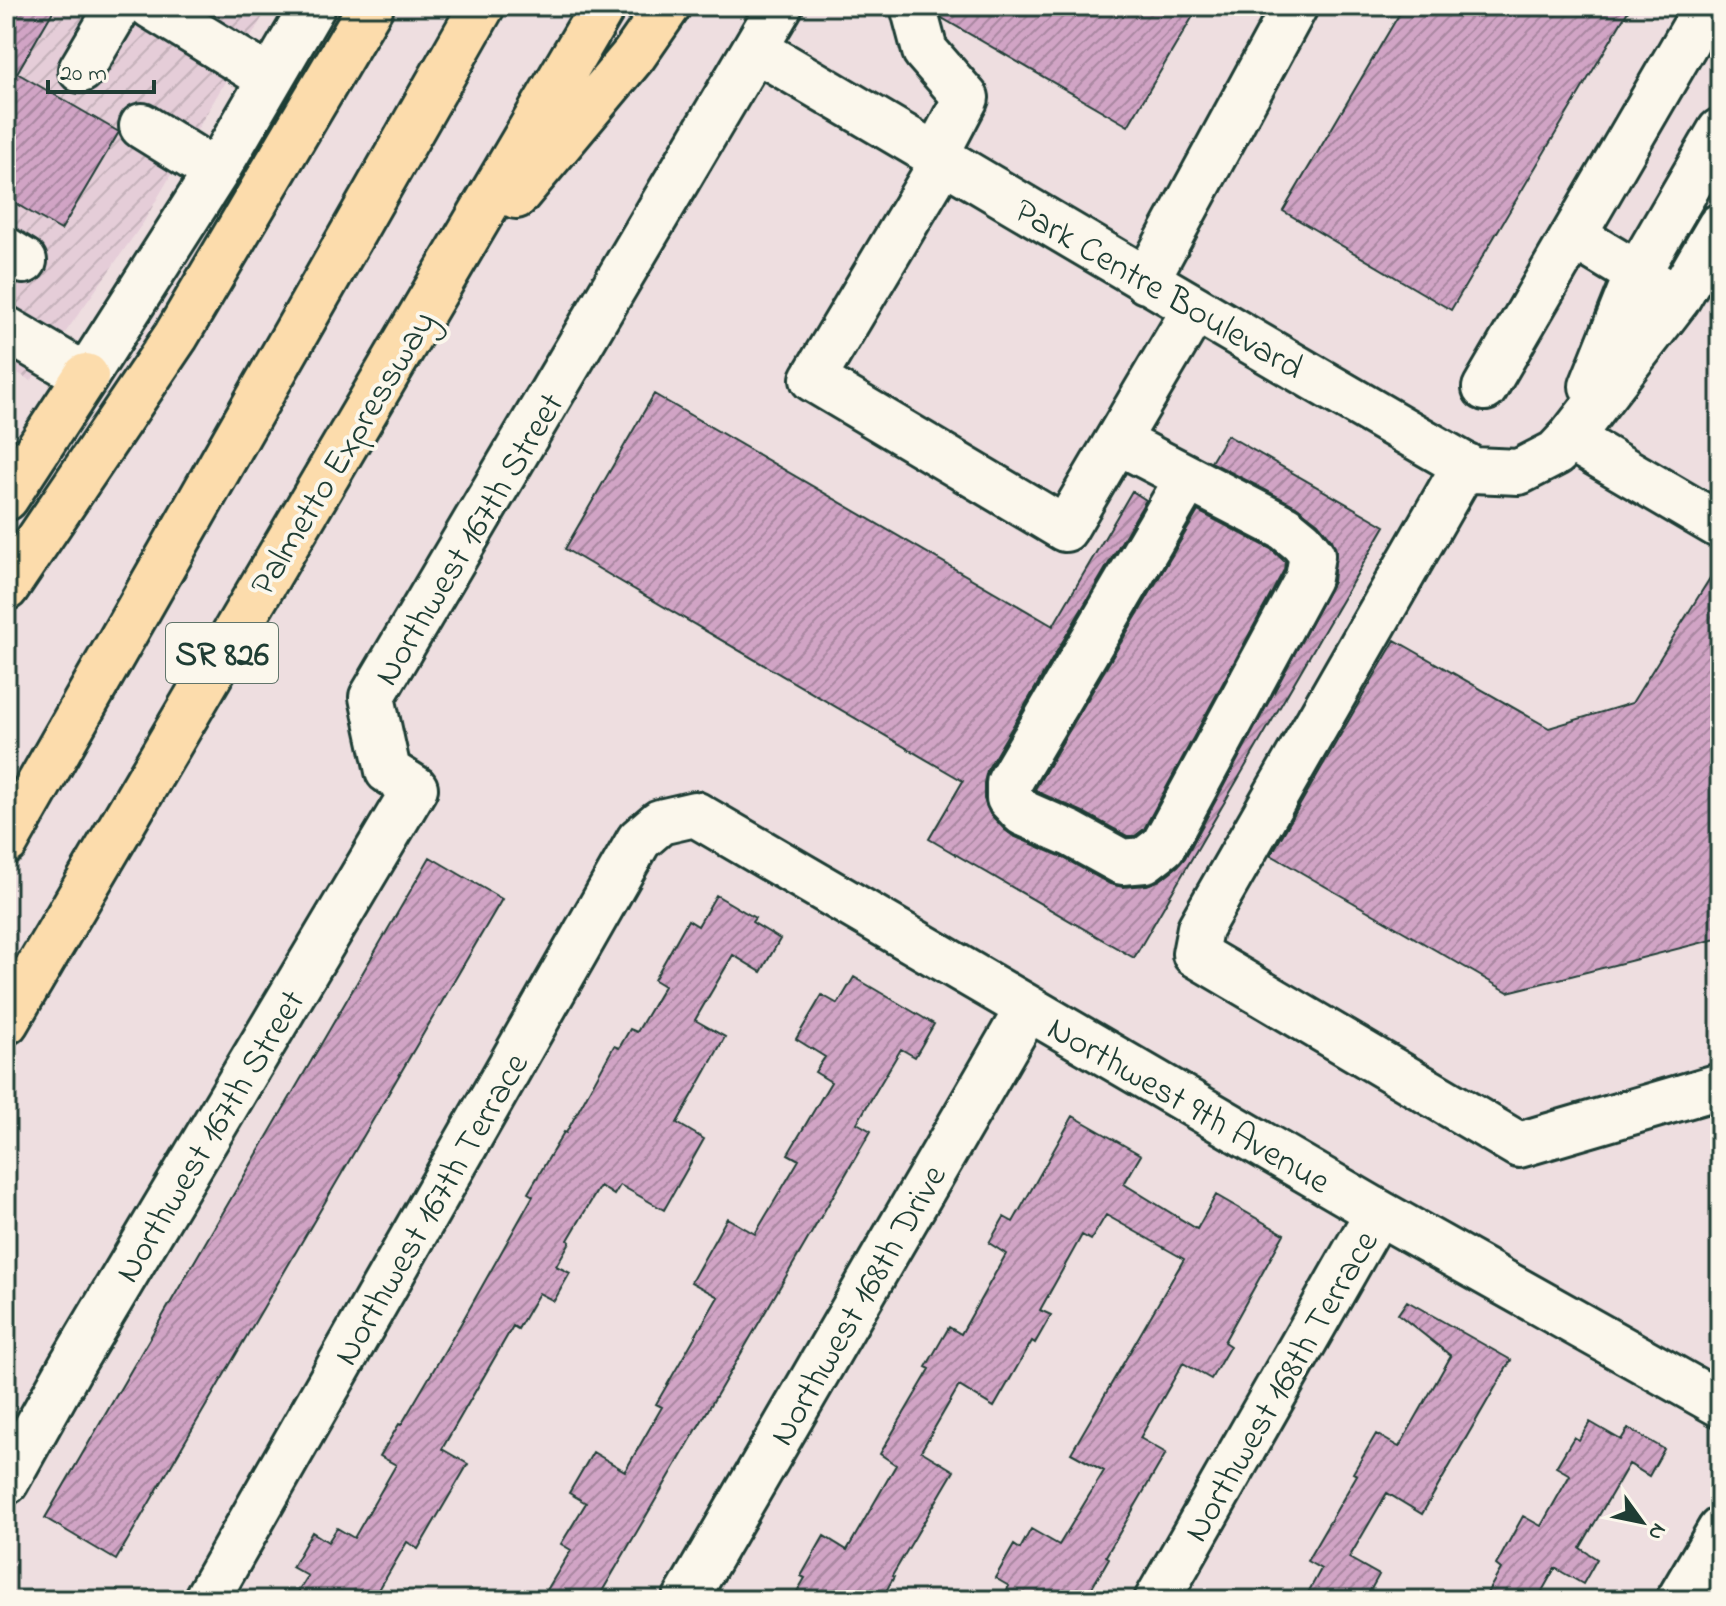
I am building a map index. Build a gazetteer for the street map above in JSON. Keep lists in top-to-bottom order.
{
  "streets": {
    "highway": ["Palmetto Expressway", "SR 826"],
    "street": [
      "Park Centre Boulevard",
      "Northwest 167th Street",
      "Northwest 9th Avenue",
      "Northwest 167th Terrace",
      "Northwest 168th Drive",
      "Northwest 168th Terrace"
    ]
  },
  "crossings": [
    ["Park Centre Boulevard", "Northwest 167th Street"],
    ["Northwest 9th Avenue", "Northwest 167th Terrace"],
    ["Northwest 9th Avenue", "Northwest 168th Drive"],
    ["Northwest 9th Avenue", "Northwest 168th Terrace"]
  ],
  "scale_bar": "20 m",
  "north": "bottom right"
}
